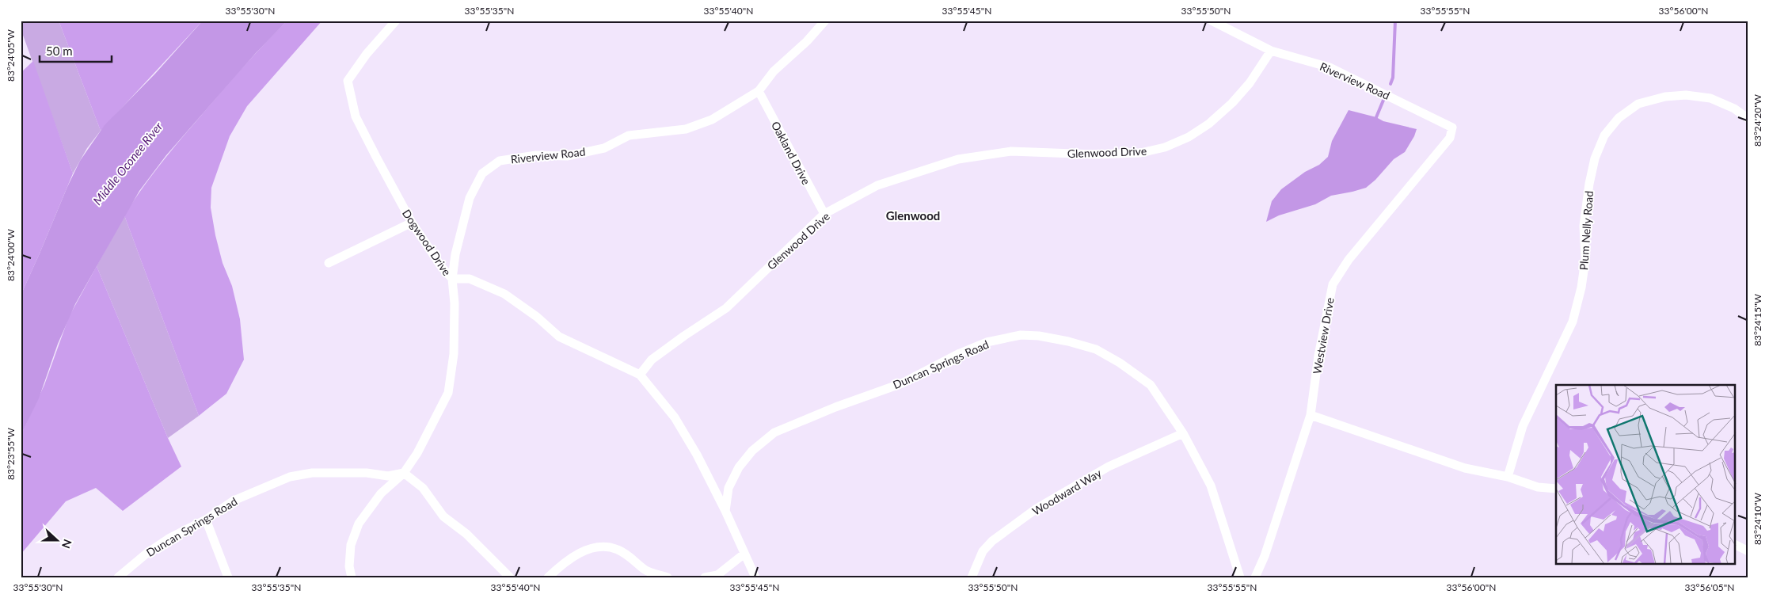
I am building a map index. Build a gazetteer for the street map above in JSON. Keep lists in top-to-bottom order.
{
  "streets": {
    "street": [
      "Riverview Road",
      "Glenwood Drive",
      "Oakland Drive",
      "Plum Nelly Road",
      "Dogwood Drive",
      "Westview Drive",
      "Duncan Springs Road",
      "Woodward Way"
    ]
  },
  "crossings": [
    ["Riverview Road", "Glenwood Drive"],
    ["Riverview Road", "Oakland Drive"],
    ["Riverview Road", "Dogwood Drive"],
    ["Riverview Road", "Westview Drive"],
    ["Riverview Road", "Duncan Springs Road"],
    ["Glenwood Drive", "Oakland Drive"],
    ["Glenwood Drive", "Dogwood Drive"],
    ["Duncan Springs Road", "Woodward Way"]
  ],
  "districts": ["Glenwood"],
  "water": ["Middle Oconee River"],
  "scale_bar": "50 m",
  "north": "right",
  "coordinates": [
    "33°55'30\"N",
    "33°55'35\"N",
    "33°55'40\"N",
    "33°55'45\"N",
    "33°55'50\"N",
    "33°55'55\"N",
    "33°56'00\"N",
    "83°24'05\"W",
    "83°24'20\"W",
    "83°24'00\"W",
    "83°24'15\"W",
    "83°23'55\"W",
    "83°24'10\"W",
    "33°56'05\"N"
  ]
}
